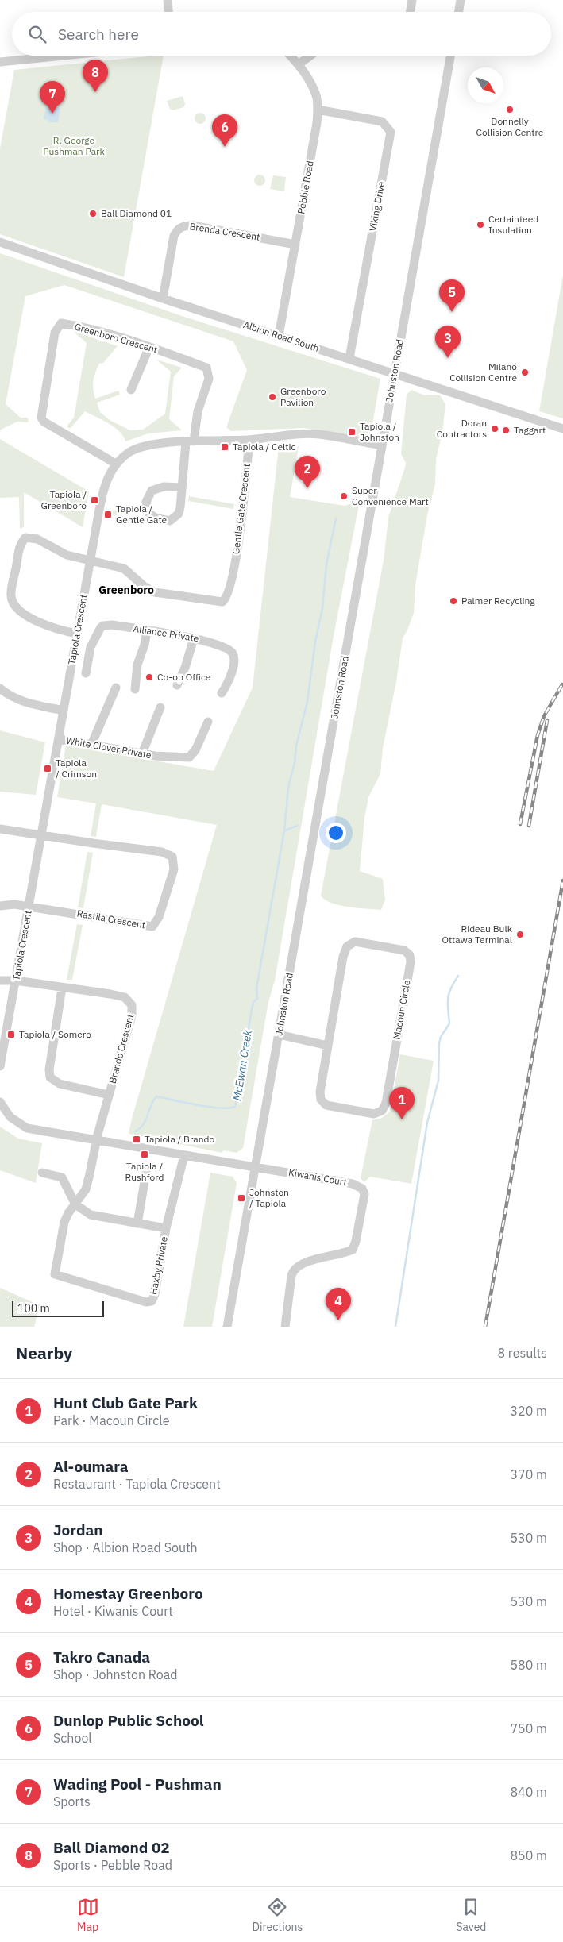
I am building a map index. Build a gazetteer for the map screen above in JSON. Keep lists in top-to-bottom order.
{
  "streets": {
    "street": [
      "Pebble Road",
      "Viking Drive",
      "Brenda Crescent",
      "Albion Road South",
      "Greenboro Crescent",
      "Johnston Road",
      "Gentle Gate Crescent",
      "Tapiola Crescent",
      "Alliance Private",
      "White Clover Private",
      "Rastila Crescent",
      "Macoun Circle",
      "Brando Crescent",
      "Kiwanis Court",
      "Haxby Private"
    ]
  },
  "crossings": [
    ["Pebble Road", "Viking Drive"],
    ["Pebble Road", "Brenda Crescent"],
    ["Pebble Road", "Albion Road South"],
    ["Viking Drive", "Albion Road South"],
    ["Brenda Crescent", "Albion Road South"],
    ["Albion Road South", "Johnston Road"],
    ["Greenboro Crescent", "Tapiola Crescent"],
    ["Johnston Road", "Tapiola Crescent"],
    ["Johnston Road", "Kiwanis Court"],
    ["Gentle Gate Crescent", "Tapiola Crescent"],
    ["Tapiola Crescent", "White Clover Private"],
    ["Tapiola Crescent", "Rastila Crescent"],
    ["Tapiola Crescent", "Brando Crescent"],
    ["Brando Crescent", "Haxby Private"]
  ],
  "districts": ["Greenboro"],
  "water": ["McEwan Creek"],
  "parks": ["R. George Pushman Park"],
  "places": {
    "other": [
      "Donnelly Collision Centre",
      "Ball Diamond 01",
      "Certainteed Insulation",
      "Milano Collision Centre",
      "Greenboro Pavilion",
      "Doran Contractors",
      "Taggart",
      "Super Convenience Mart",
      "Palmer Recycling",
      "Co-op Office",
      "Rideau Bulk Ottawa Terminal"
    ],
    "transit": [
      "Tapiola / Johnston",
      "Tapiola / Celtic",
      "Tapiola / Greenboro",
      "Tapiola / Gentle Gate",
      "Tapiola / Crimson",
      "Tapiola / Somero",
      "Tapiola / Brando",
      "Tapiola / Rushford",
      "Johnston / Tapiola"
    ]
  },
  "scale_bar": "100 m",
  "north": "bottom right",
  "page": {
    "search": "Search here",
    "pins": [
      "8",
      "7",
      "6",
      "5",
      "3",
      "2",
      "1",
      "4"
    ],
    "scale": "100 m",
    "heading": ["Nearby", "8 results"],
    "list": [
      {
        "mark": "1",
        "name": "Hunt Club Gate Park",
        "note": "Park · Macoun Circle",
        "value": "320 m"
      },
      {
        "mark": "2",
        "name": "Al-oumara",
        "note": "Restaurant · Tapiola Crescent",
        "value": "370 m"
      },
      {
        "mark": "3",
        "name": "Jordan",
        "note": "Shop · Albion Road South",
        "value": "530 m"
      },
      {
        "mark": "4",
        "name": "Homestay Greenboro",
        "note": "Hotel · Kiwanis Court",
        "value": "530 m"
      },
      {
        "mark": "5",
        "name": "Takro Canada",
        "note": "Shop · Johnston Road",
        "value": "580 m"
      },
      {
        "mark": "6",
        "name": "Dunlop Public School",
        "note": "School",
        "value": "750 m"
      },
      {
        "mark": "7",
        "name": "Wading Pool - Pushman",
        "note": "Sports",
        "value": "840 m"
      },
      {
        "mark": "8",
        "name": "Ball Diamond 02",
        "note": "Sports · Pebble Road",
        "value": "850 m"
      }
    ],
    "nav": ["Map", "Directions", "Saved"]
  }
}
